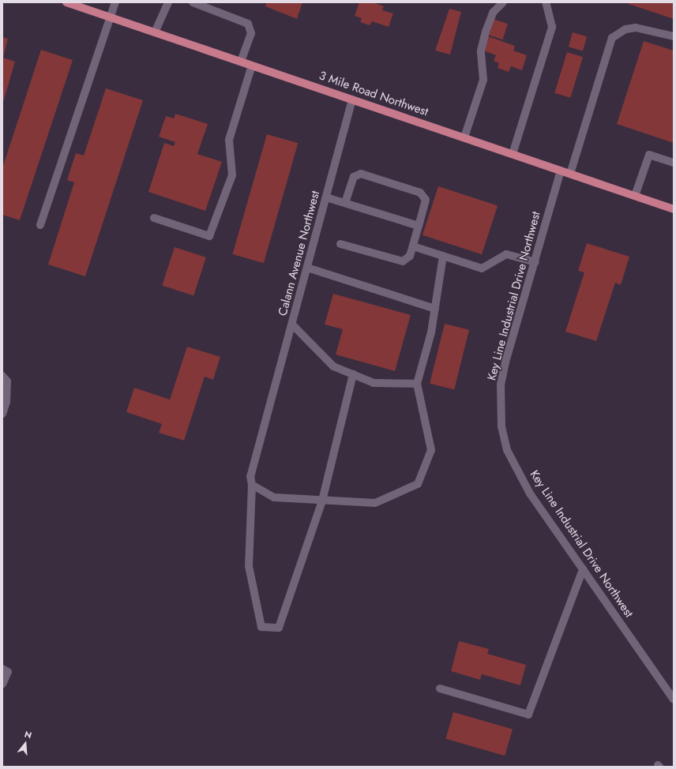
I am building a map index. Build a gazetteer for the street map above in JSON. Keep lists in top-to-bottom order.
{
  "streets": {
    "main road": ["3 Mile Road Northwest"],
    "street": ["Calann Avenue Northwest", "Key Line Industrial Drive Northwest"]
  },
  "crossings": [
    ["3 Mile Road Northwest", "Calann Avenue Northwest"],
    ["3 Mile Road Northwest", "Key Line Industrial Drive Northwest"]
  ],
  "north": "top"
}
